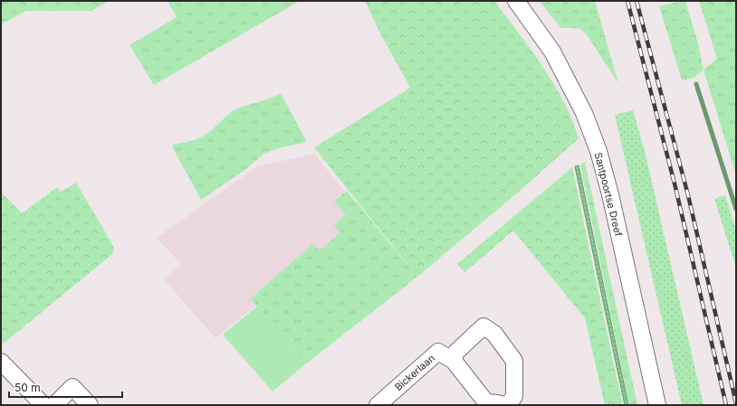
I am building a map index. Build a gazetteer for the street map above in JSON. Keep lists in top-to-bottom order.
{
  "streets": {
    "street": ["Santpoortse Dreef", "Bickerlaan"]
  },
  "scale_bar": "50 m"
}
